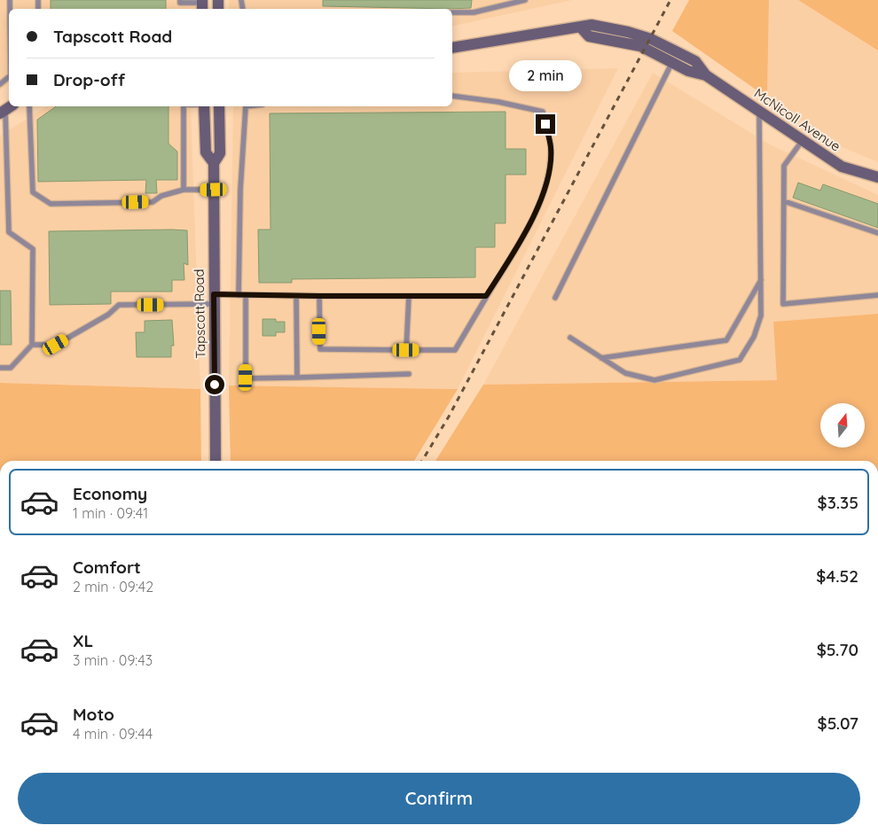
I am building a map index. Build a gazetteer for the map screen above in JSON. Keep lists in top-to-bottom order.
{
  "streets": {
    "main road": ["McNicoll Avenue", "Tapscott Road"]
  },
  "north": "top",
  "page": {
    "banner": ["Tapscott Road", "Drop-off"],
    "bubble": "2 min",
    "list": [
      {
        "name": "Economy",
        "note": "1 min · 09:41",
        "value": "$3.35"
      },
      {
        "name": "Comfort",
        "note": "2 min · 09:42",
        "value": "$4.52"
      },
      {
        "name": "XL",
        "note": "3 min · 09:43",
        "value": "$5.70"
      },
      {
        "name": "Moto",
        "note": "4 min · 09:44",
        "value": "$5.07"
      }
    ],
    "buttons": "Confirm"
  }
}
